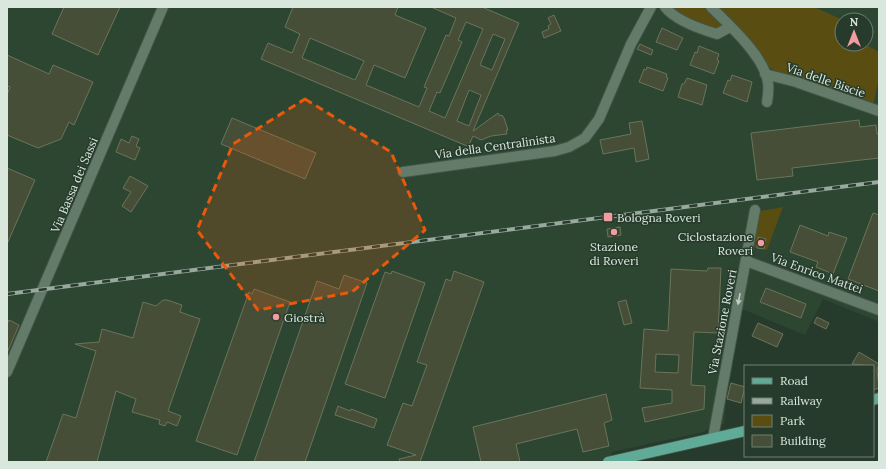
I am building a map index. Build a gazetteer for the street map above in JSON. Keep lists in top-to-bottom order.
{
  "streets": {
    "street": [
      "Via delle Biscie",
      "Via della Centralinista",
      "Via Bassa dei Sassi",
      "Via Enrico Mattei",
      "Via Stazione Roveri"
    ]
  },
  "crossings": [
    ["Via Enrico Mattei", "Via Stazione Roveri"]
  ],
  "one_way": ["Via Stazione Roveri"],
  "places": {
    "transit": ["Bologna Roveri"],
    "other": ["Stazione di Roveri", "Ciclostazione Roveri", "Giostrà"]
  },
  "legend": [
    "Road",
    "Railway",
    "Park",
    "Building"
  ],
  "north": "top"
}
